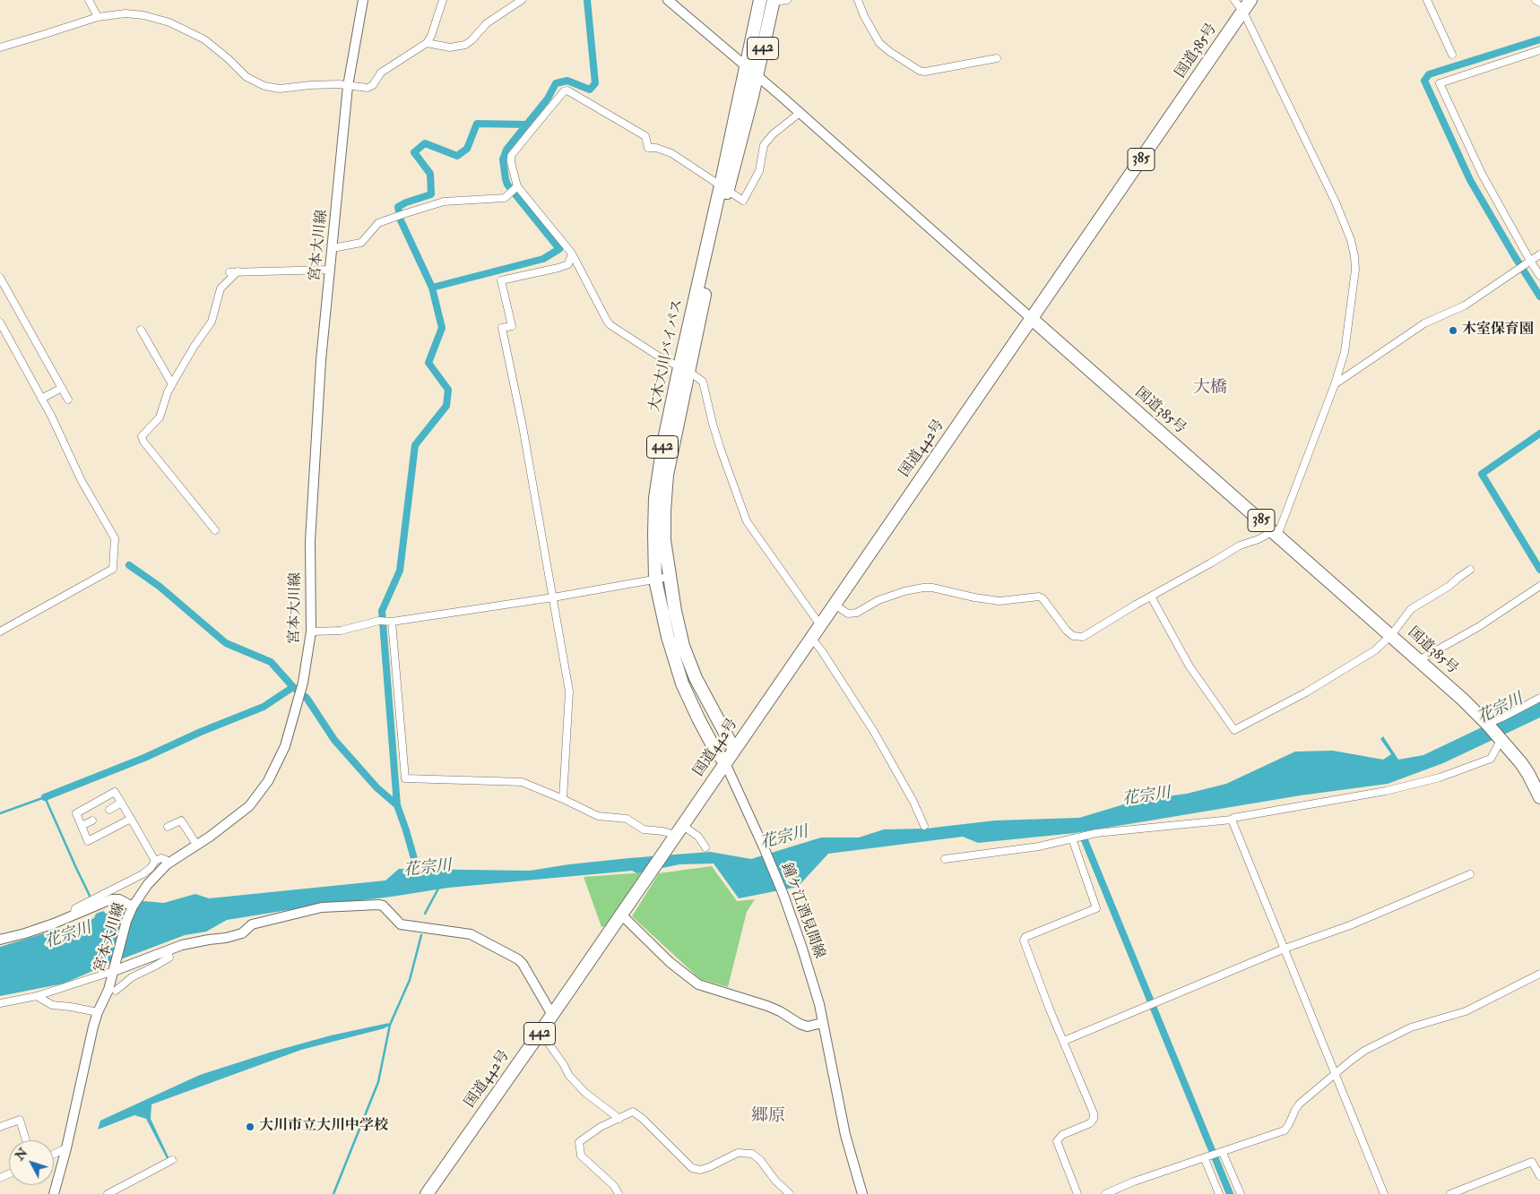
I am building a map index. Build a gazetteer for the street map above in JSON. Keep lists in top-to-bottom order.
{
  "streets": {
    "highway": [
      "442",
      "国道385号",
      "385",
      "大木大川バイパス",
      "国道442号"
    ],
    "main road": ["宮本大川線", "鐘ケ江酒見間線"]
  },
  "crossings": [
    ["国道385号", "国道442号"],
    ["大木大川バイパス", "国道442号"],
    ["大木大川バイパス", "鐘ケ江酒見間線"],
    ["国道442号", "鐘ケ江酒見間線"]
  ],
  "districts": ["大橋", "郷原"],
  "water": ["花宗川"],
  "places": ["木室保育園", "大川市立大川中学校"],
  "north": "top left"
}
